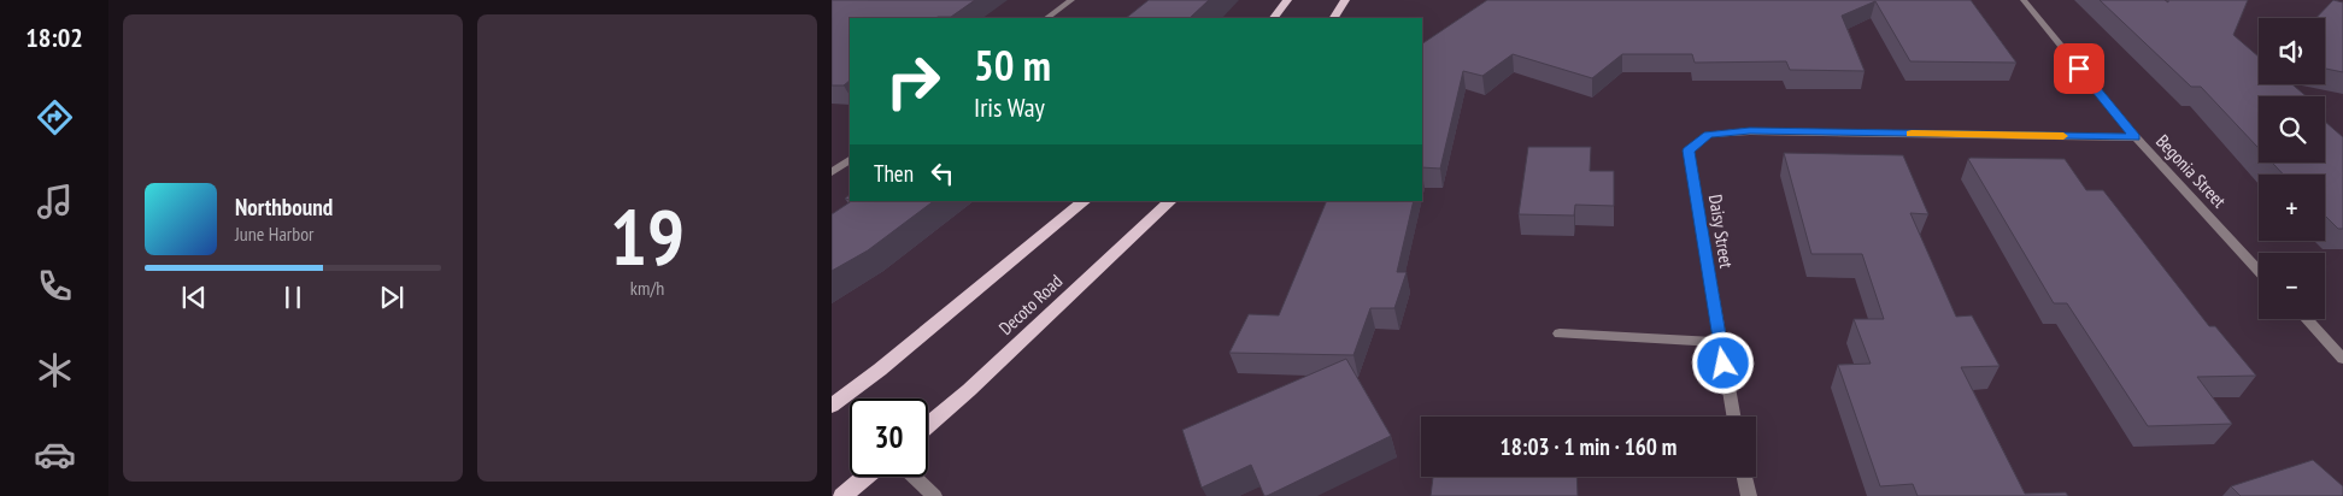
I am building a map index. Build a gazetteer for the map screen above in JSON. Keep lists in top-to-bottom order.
{
  "streets": {
    "main road": ["Decoto Road"],
    "street": ["Begonia Street", "Daisy Street"]
  },
  "crossings": [
    ["Begonia Street", "Daisy Street"]
  ],
  "page": {
    "tabs": "18:02",
    "tile": ["19", "km/h"],
    "map_buttons": ["+", "−"],
    "turn": ["50 m", "Iris Way"],
    "then": "Then",
    "song": ["Northbound", "June Harbor"],
    "limit": "30",
    "trip": "18:03 · 1 min · 160 m"
  }
}
